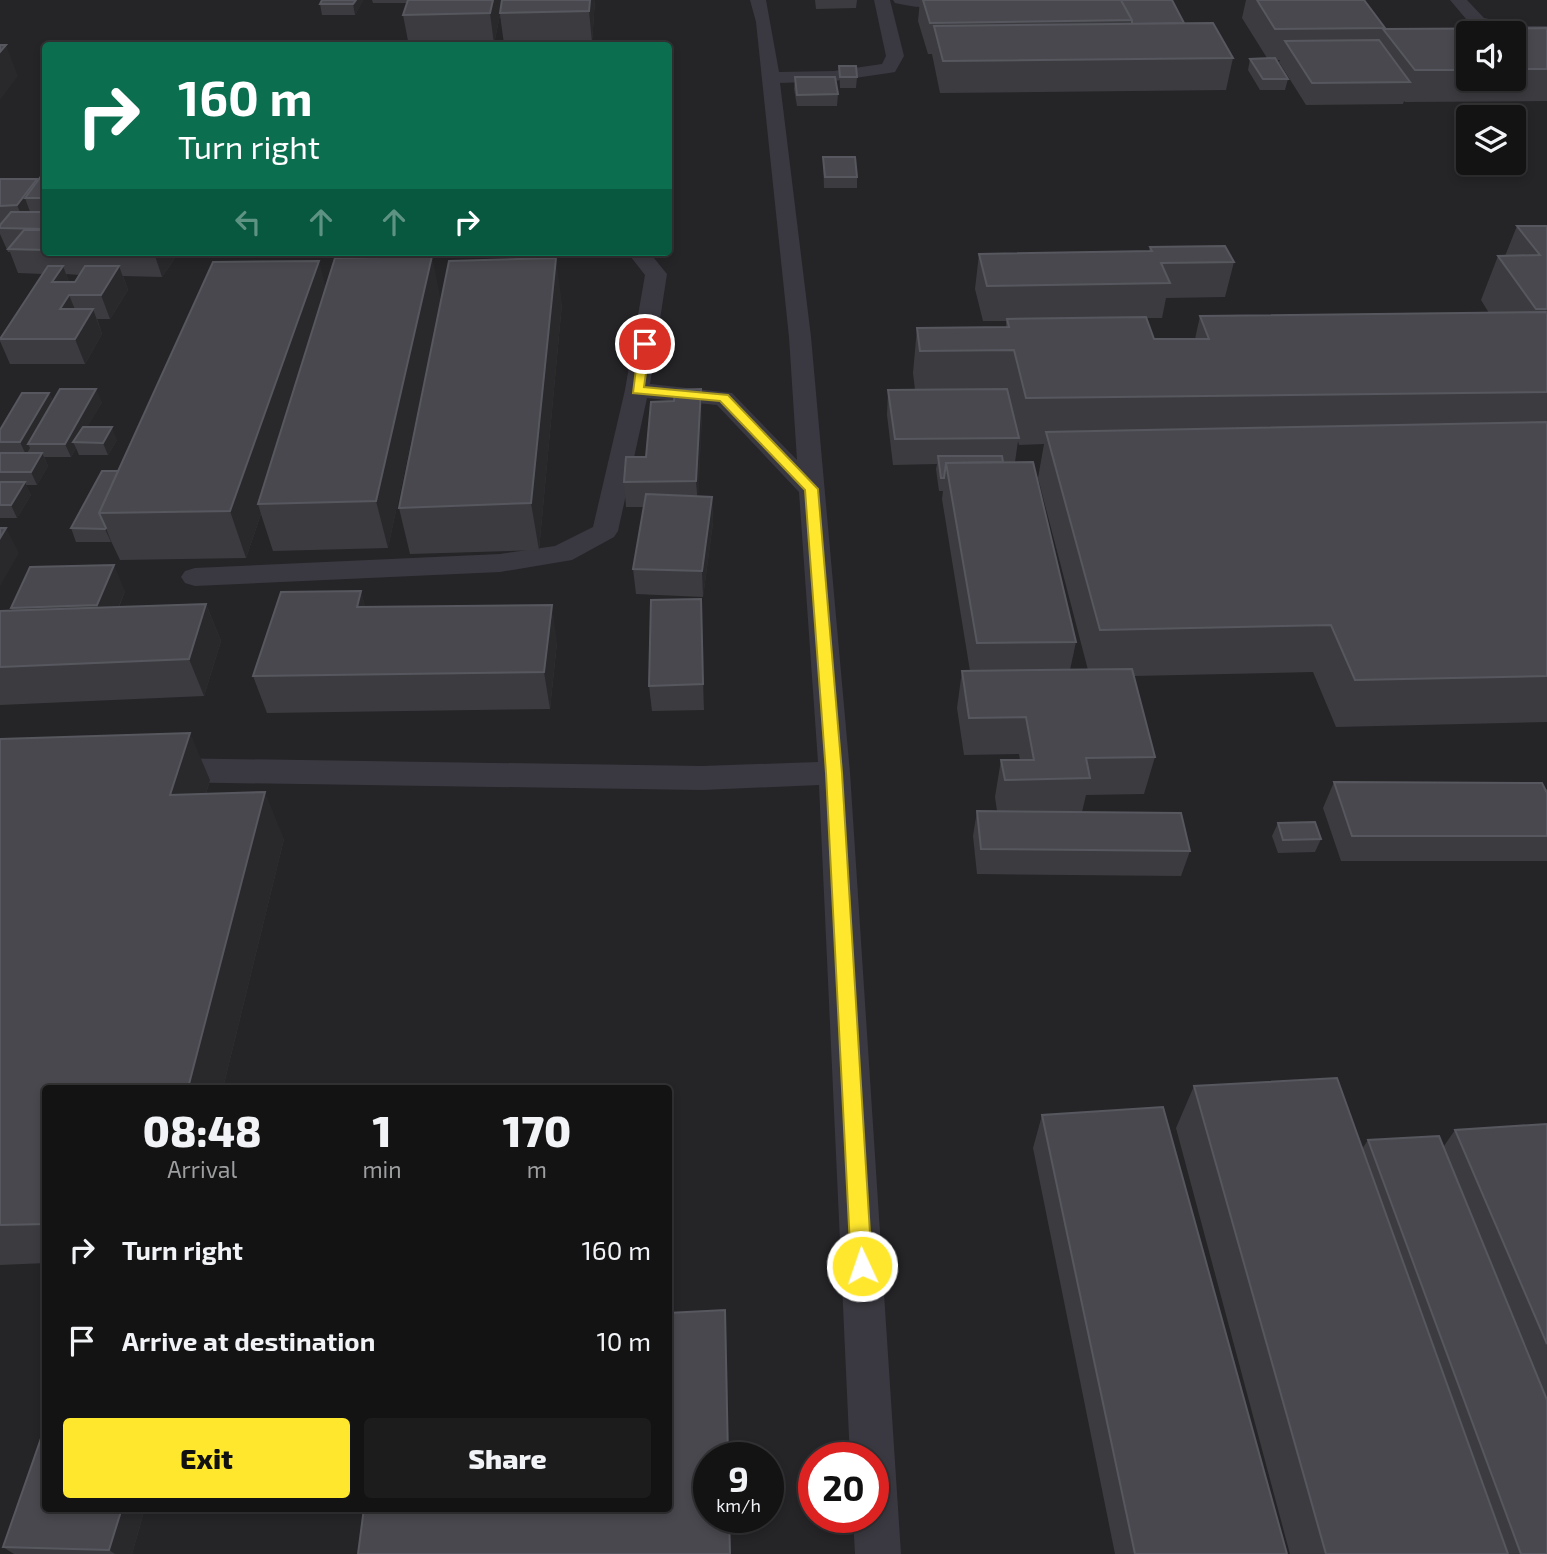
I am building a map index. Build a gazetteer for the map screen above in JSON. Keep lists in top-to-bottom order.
{
  "page": {
    "turn": ["160 m", "Turn right"],
    "eta": [
      "08:48",
      "Arrival",
      "1",
      "min",
      "170",
      "m"
    ],
    "list": [
      {
        "name": "Turn right",
        "value": "160 m"
      },
      {
        "name": "Arrive at destination",
        "value": "10 m"
      }
    ],
    "buttons": ["Exit", "Share"],
    "speed": "9 km/h",
    "limit": "20"
  }
}
